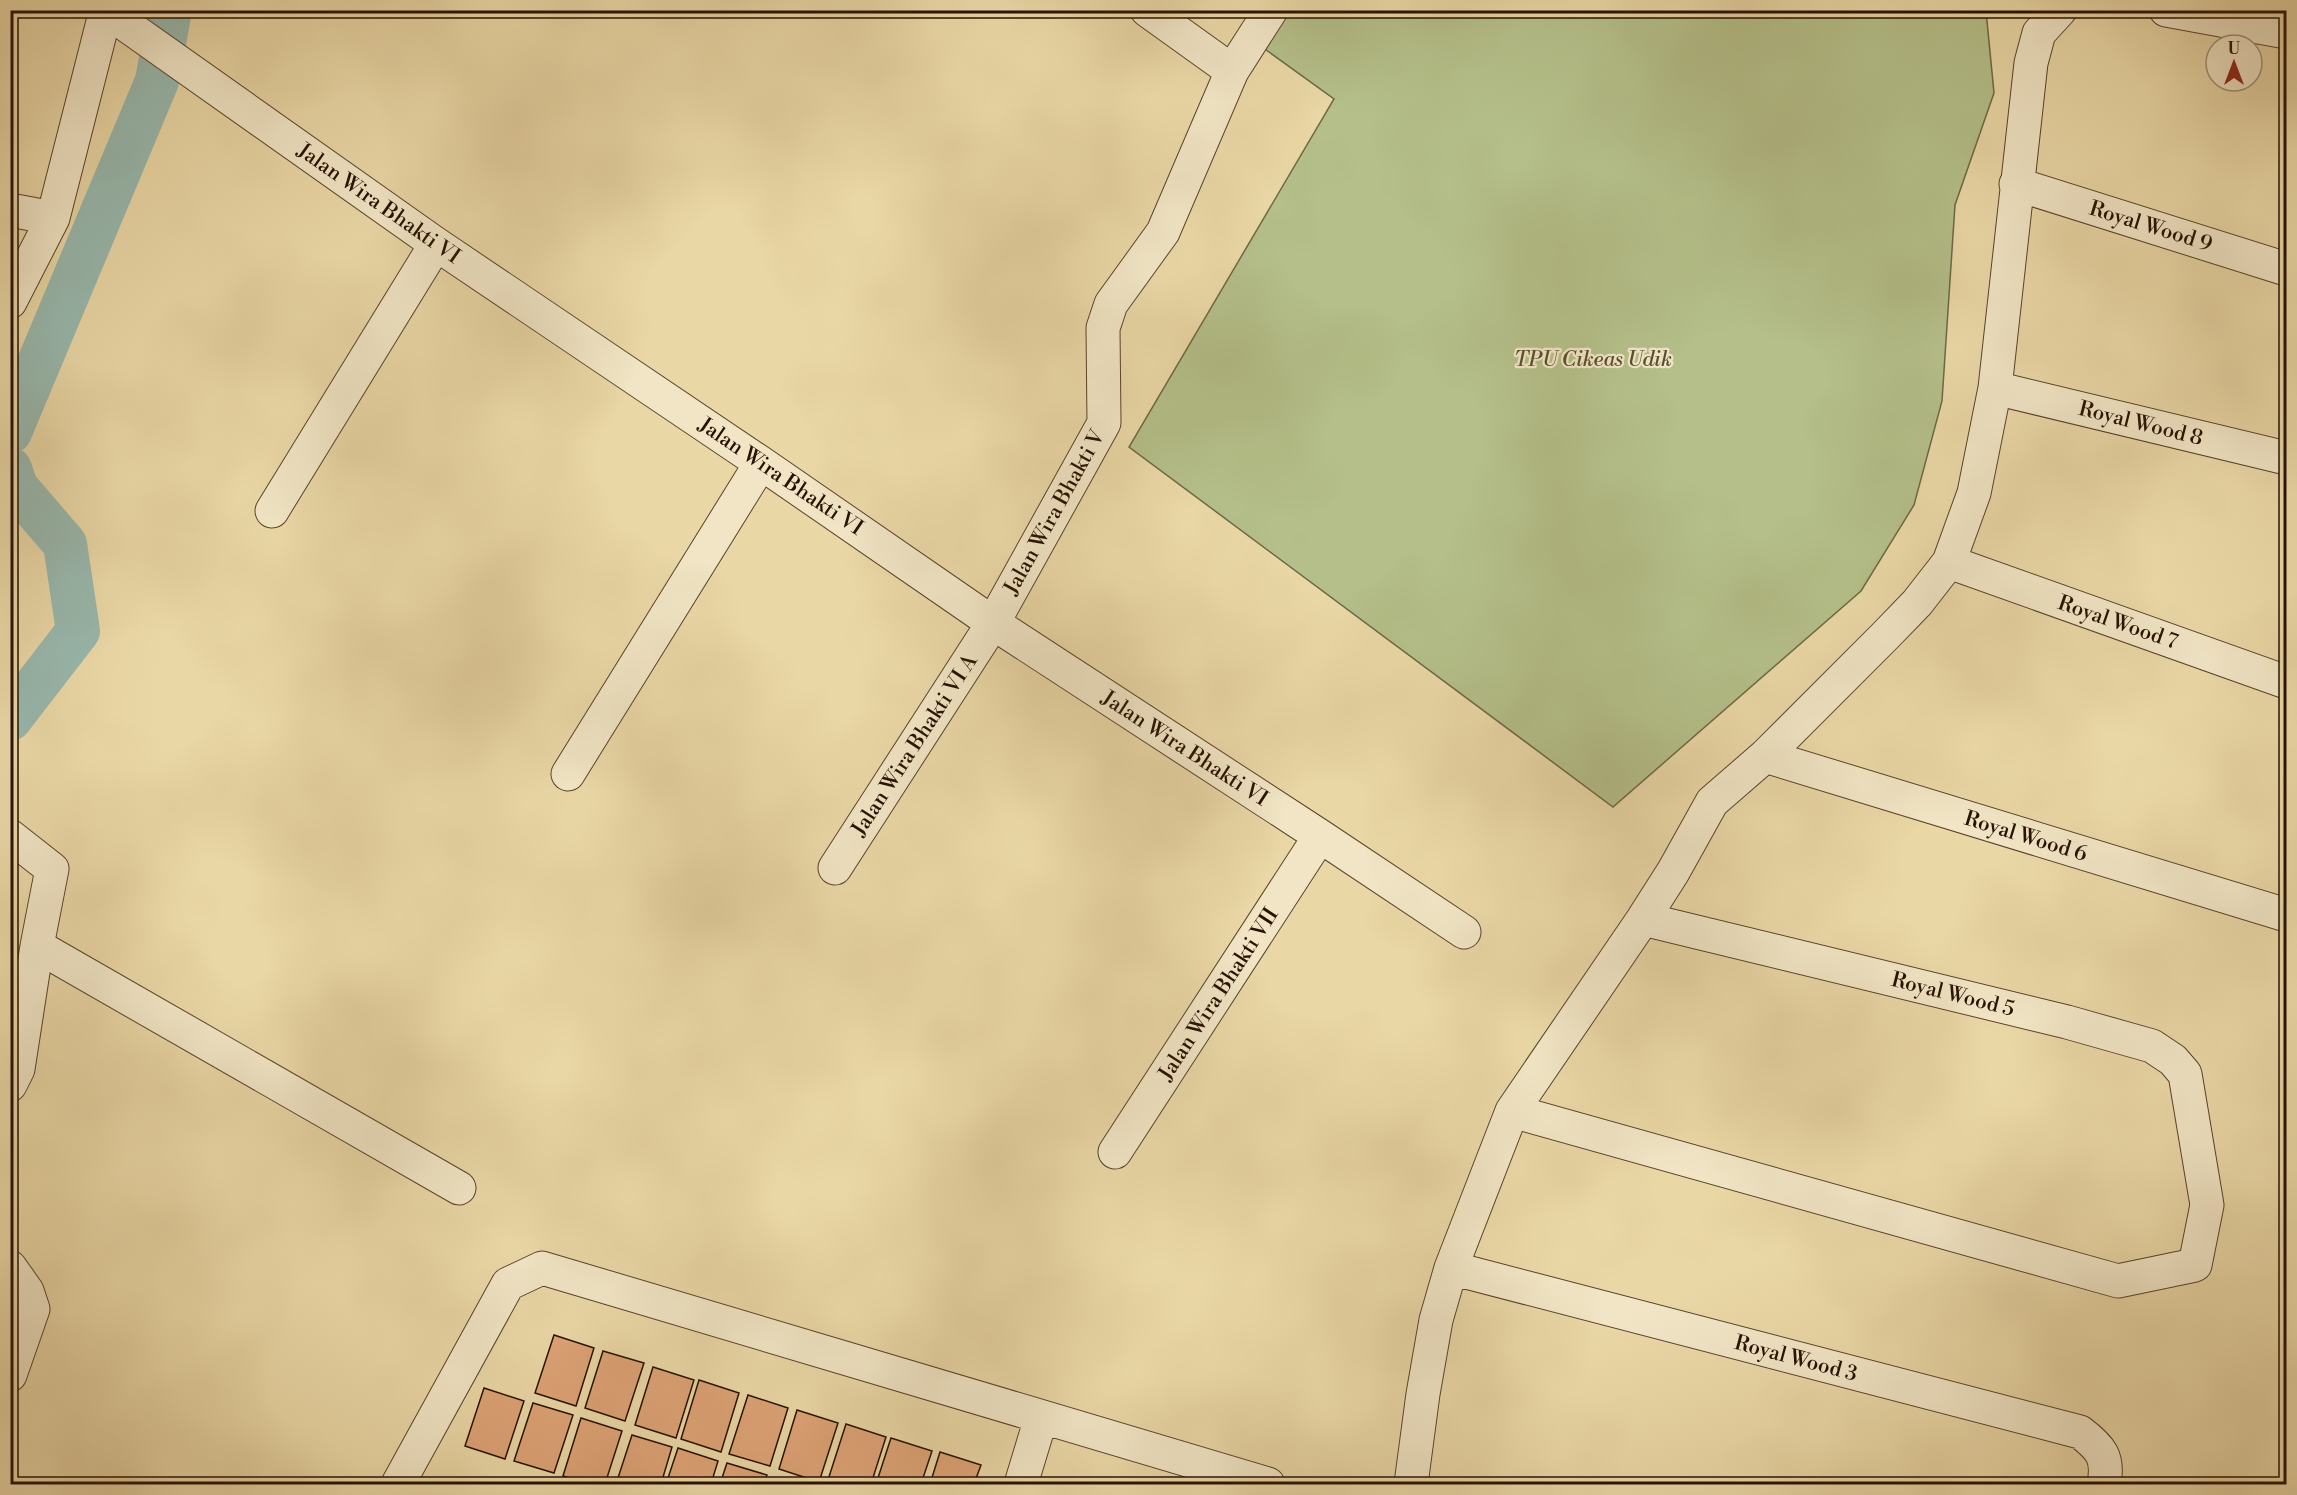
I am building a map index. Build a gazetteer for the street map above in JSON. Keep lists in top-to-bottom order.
{
  "streets": {
    "street": [
      "Jalan Wira Bhakti VI",
      "Royal Wood 9",
      "Royal Wood 8",
      "Jalan Wira Bhakti V",
      "Royal Wood 7",
      "Jalan Wira Bhakti VI A",
      "Royal Wood 6",
      "Jalan Wira Bhakti VII",
      "Royal Wood 5",
      "Royal Wood 3"
    ]
  },
  "crossings": [
    ["Jalan Wira Bhakti VI", "Jalan Wira Bhakti V"],
    ["Jalan Wira Bhakti VI", "Jalan Wira Bhakti VI A"],
    ["Jalan Wira Bhakti VI", "Jalan Wira Bhakti VII"],
    ["Jalan Wira Bhakti V", "Jalan Wira Bhakti VI A"]
  ],
  "parks": ["TPU Cikeas Udik"],
  "north": "top"
}
